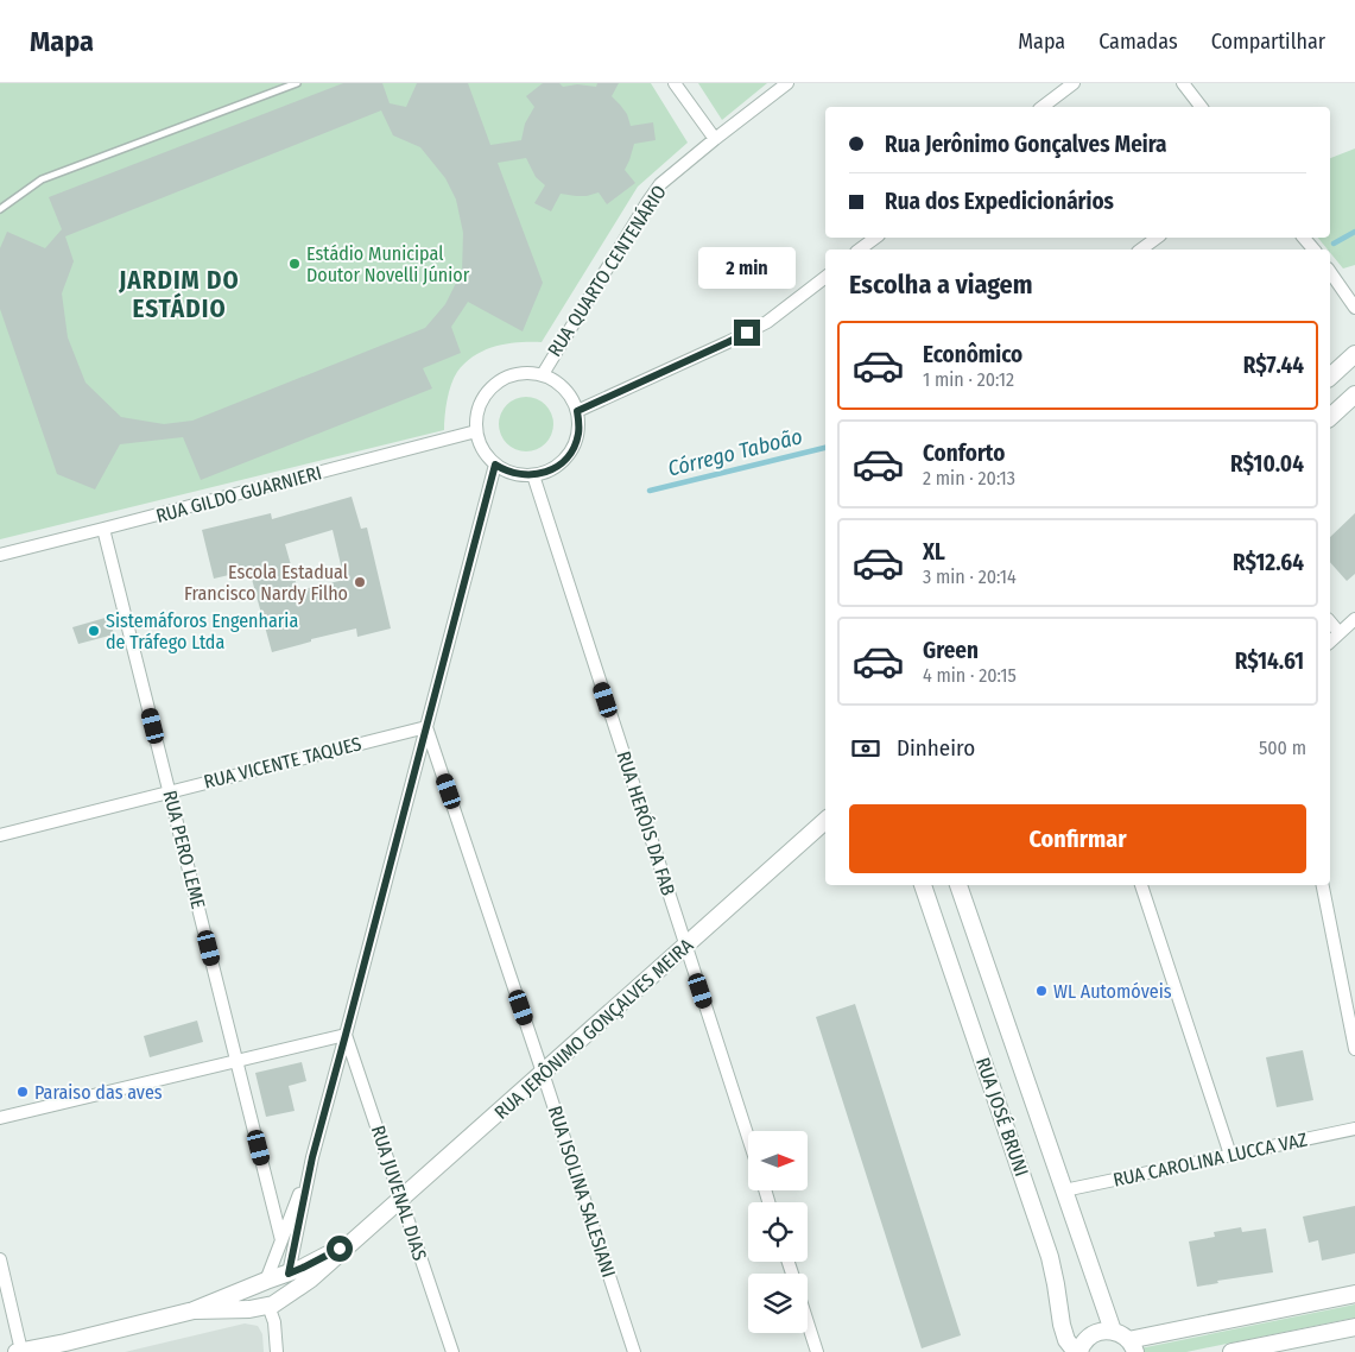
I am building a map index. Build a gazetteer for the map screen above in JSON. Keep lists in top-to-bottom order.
{
  "streets": {
    "street": [
      "RUA QUARTO CENTENÁRIO",
      "RUA GILDO GUARNIERI",
      "RUA VICENTE TAQUES",
      "RUA HERÓIS DA FAB",
      "RUA PERO LEME",
      "RUA JERÔNIMO GONÇALVES MEIRA",
      "RUA JOSÉ BRUNI",
      "RUA CAROLINA LUCCA VAZ",
      "RUA ISOLINA SALESIANI",
      "RUA JUVENAL DIAS"
    ]
  },
  "crossings": [
    ["RUA QUARTO CENTENÁRIO", "RUA GILDO GUARNIERI"],
    ["RUA QUARTO CENTENÁRIO", "RUA HERÓIS DA FAB"],
    ["RUA GILDO GUARNIERI", "RUA HERÓIS DA FAB"],
    ["RUA GILDO GUARNIERI", "RUA PERO LEME"],
    ["RUA VICENTE TAQUES", "RUA PERO LEME"],
    ["RUA VICENTE TAQUES", "RUA ISOLINA SALESIANI"],
    ["RUA HERÓIS DA FAB", "RUA JERÔNIMO GONÇALVES MEIRA"],
    ["RUA JERÔNIMO GONÇALVES MEIRA", "RUA ISOLINA SALESIANI"],
    ["RUA JERÔNIMO GONÇALVES MEIRA", "RUA JUVENAL DIAS"],
    ["RUA JOSÉ BRUNI", "RUA CAROLINA LUCCA VAZ"]
  ],
  "districts": ["JARDIM DO ESTÁDIO"],
  "water": ["Córrego Taboão"],
  "places": [
    "Estádio Municipal Doutor Novelli Júnior",
    "Escola Estadual Francisco Nardy Filho",
    "Sistemáforos Engenharia de Tráfego Ltda",
    "WL Automóveis",
    "Paraiso das aves"
  ],
  "north": "right",
  "page": {
    "header": "Mapa",
    "nav": ["Mapa", "Camadas", "Compartilhar"],
    "banner": ["Rua Jerônimo Gonçalves Meira", "Rua dos Expedicionários"],
    "bubble": "2 min",
    "heading": "Escolha a viagem",
    "list": [
      {
        "name": "Econômico",
        "note": "1 min · 20:12",
        "value": "R$7.44"
      },
      {
        "name": "Conforto",
        "note": "2 min · 20:13",
        "value": "R$10.04"
      },
      {
        "name": "XL",
        "note": "3 min · 20:14",
        "value": "R$12.64"
      },
      {
        "name": "Green",
        "note": "4 min · 20:15",
        "value": "R$14.61"
      }
    ],
    "pay": ["Dinheiro", "500 m"],
    "buttons": "Confirmar"
  }
}
